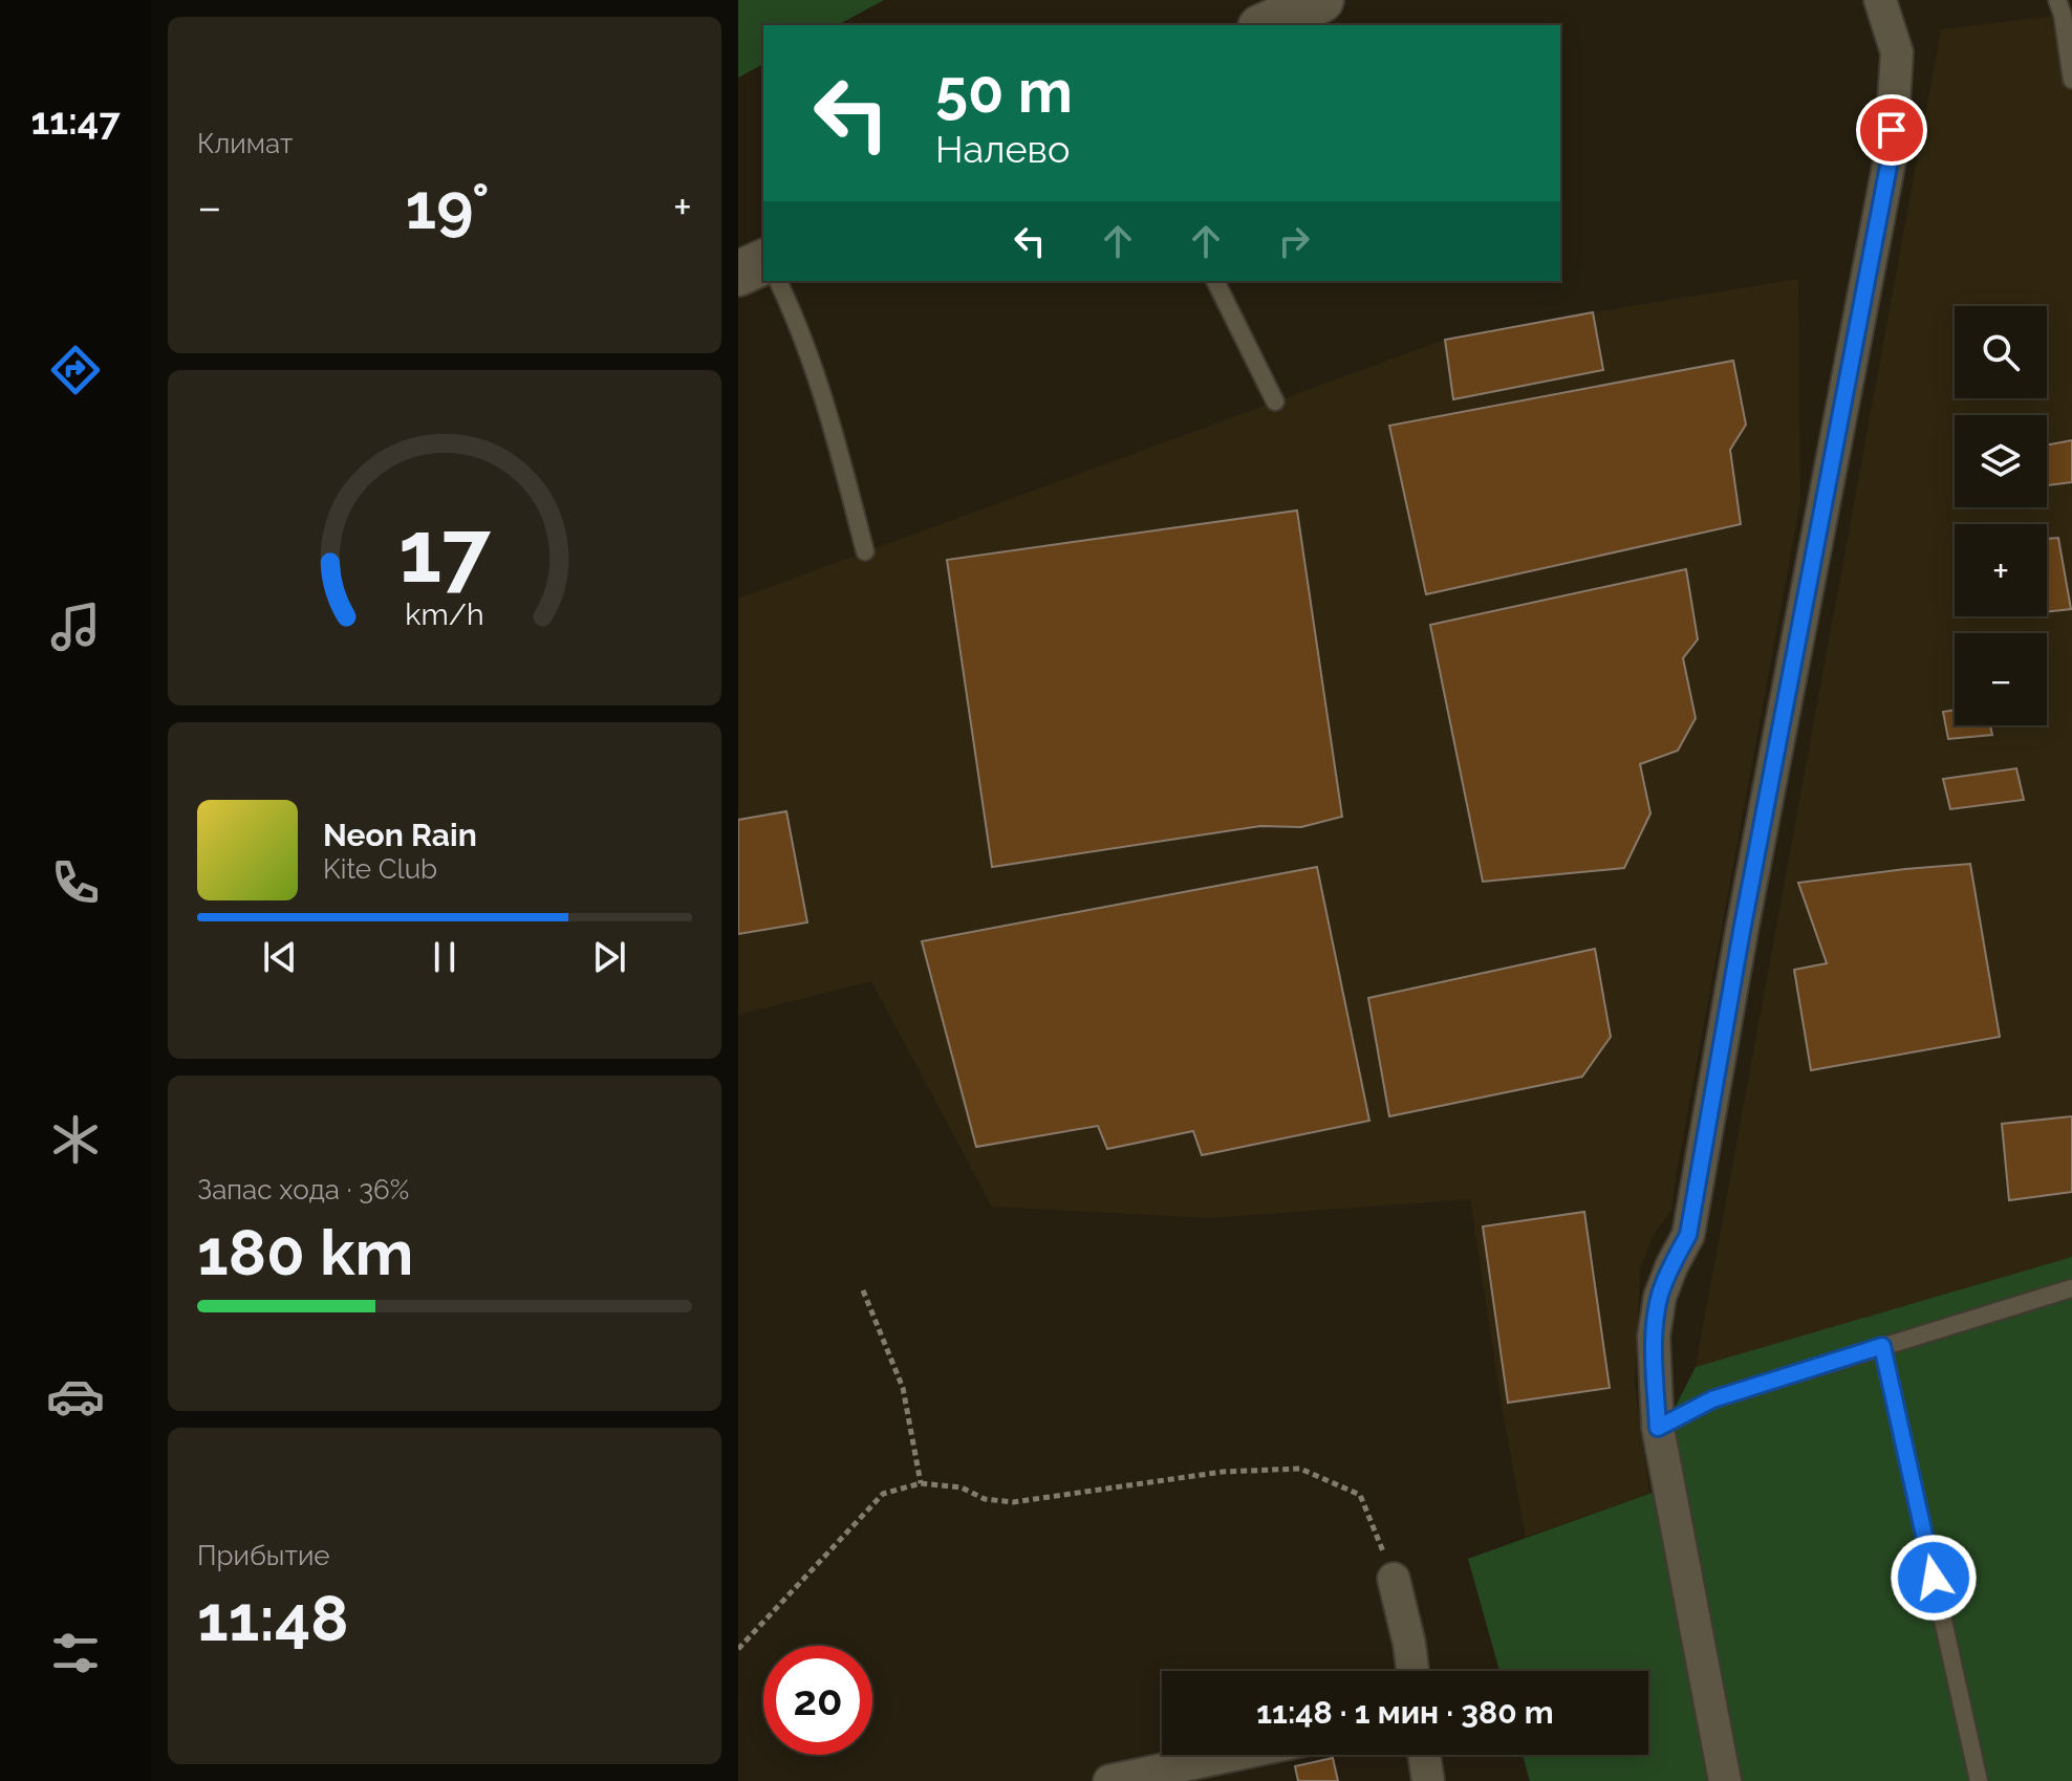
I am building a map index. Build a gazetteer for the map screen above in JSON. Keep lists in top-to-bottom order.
{
  "page": {
    "tabs": "11:47",
    "tile": [
      "Климат",
      ["Запас хода · 36%", "180 km"],
      ["Прибытие", "11:48"]
    ],
    "turn": ["50 m", "Налево"],
    "heat": ["−", "19°", "+"],
    "map_buttons": ["+", "−"],
    "song": ["Neon Rain", "Kite Club"],
    "limit": "20",
    "trip": "11:48 · 1 мин · 380 m",
    "gauge": ["17", "km/h"]
  }
}
